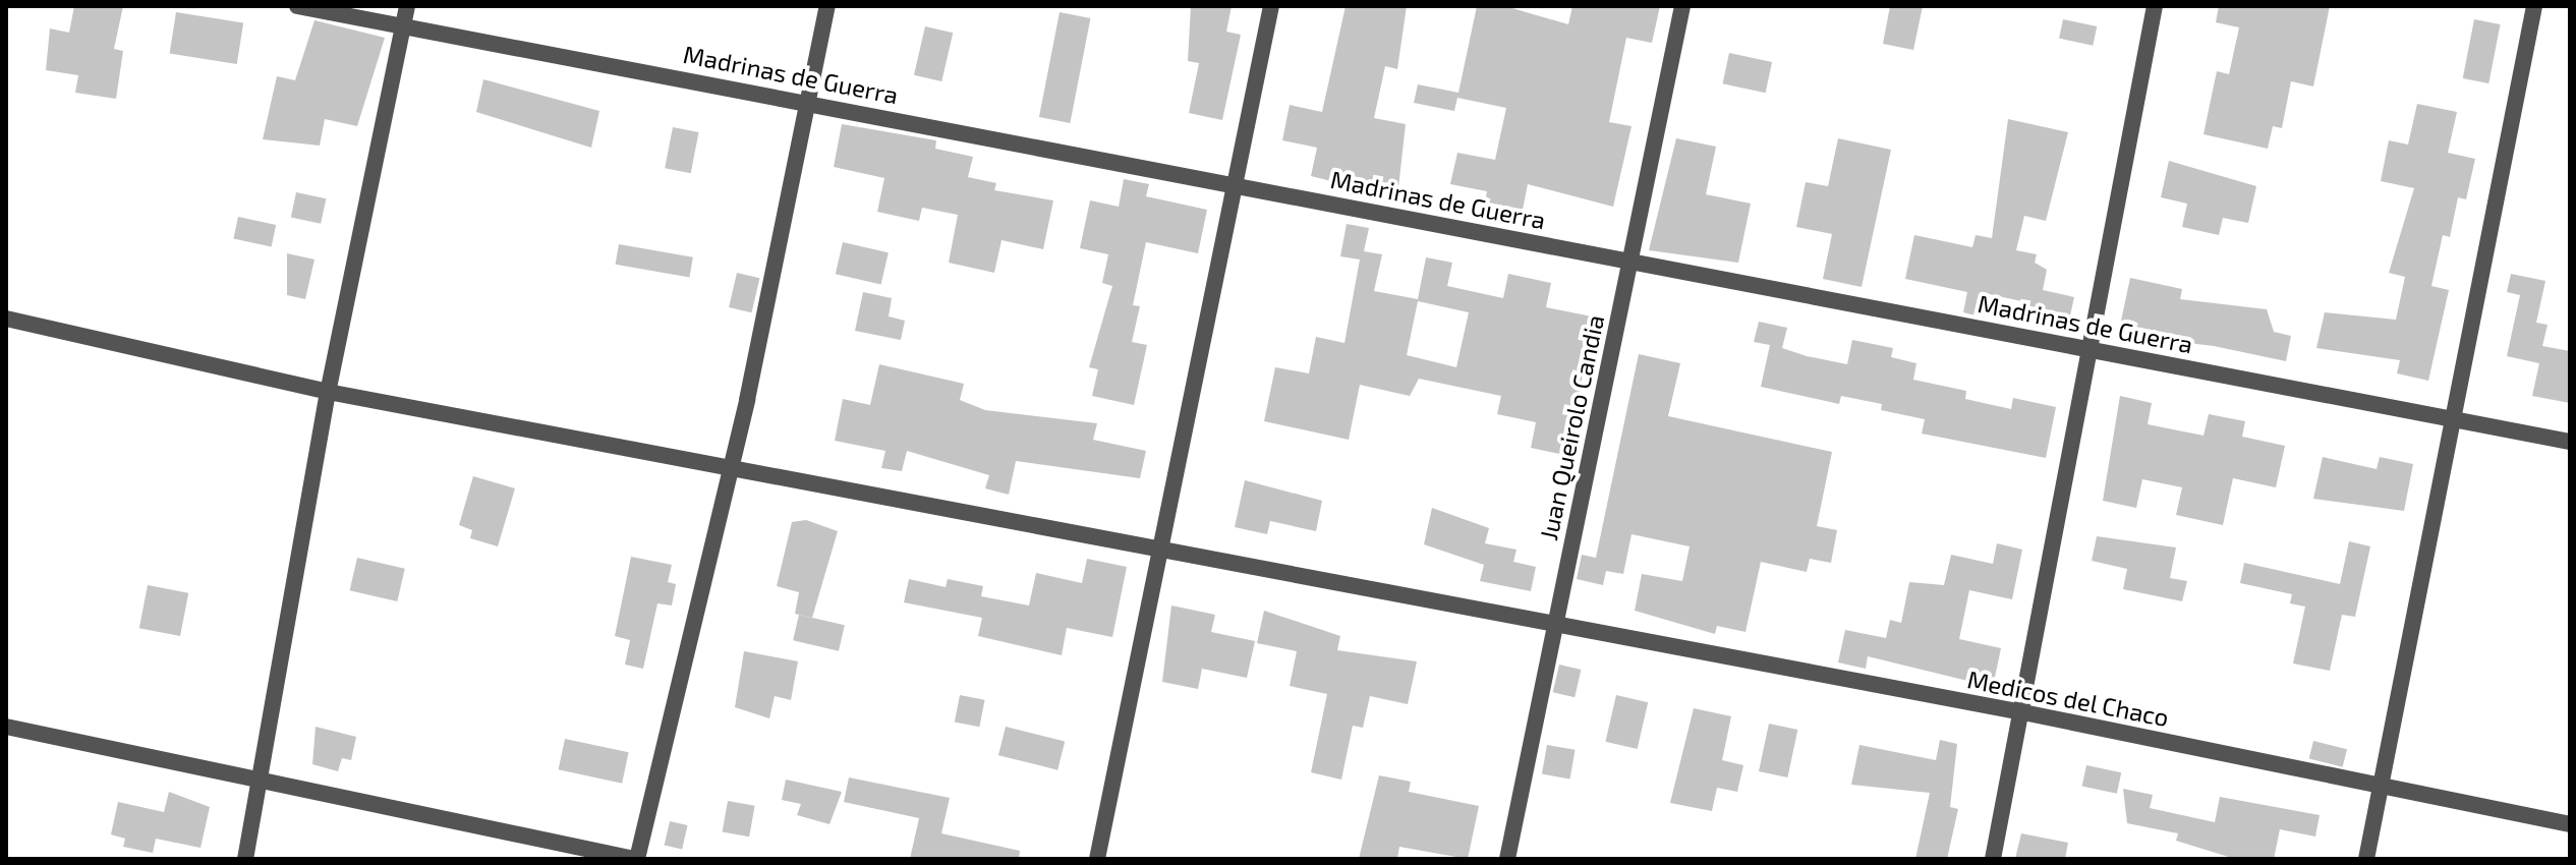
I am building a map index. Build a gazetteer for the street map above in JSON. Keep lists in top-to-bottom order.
{
  "streets": {
    "street": ["Madrinas de Guerra", "Juan Queirolo Candia", "Medicos del Chaco"]
  },
  "crossings": [
    ["Madrinas de Guerra", "Juan Queirolo Candia"],
    ["Juan Queirolo Candia", "Medicos del Chaco"]
  ]
}
